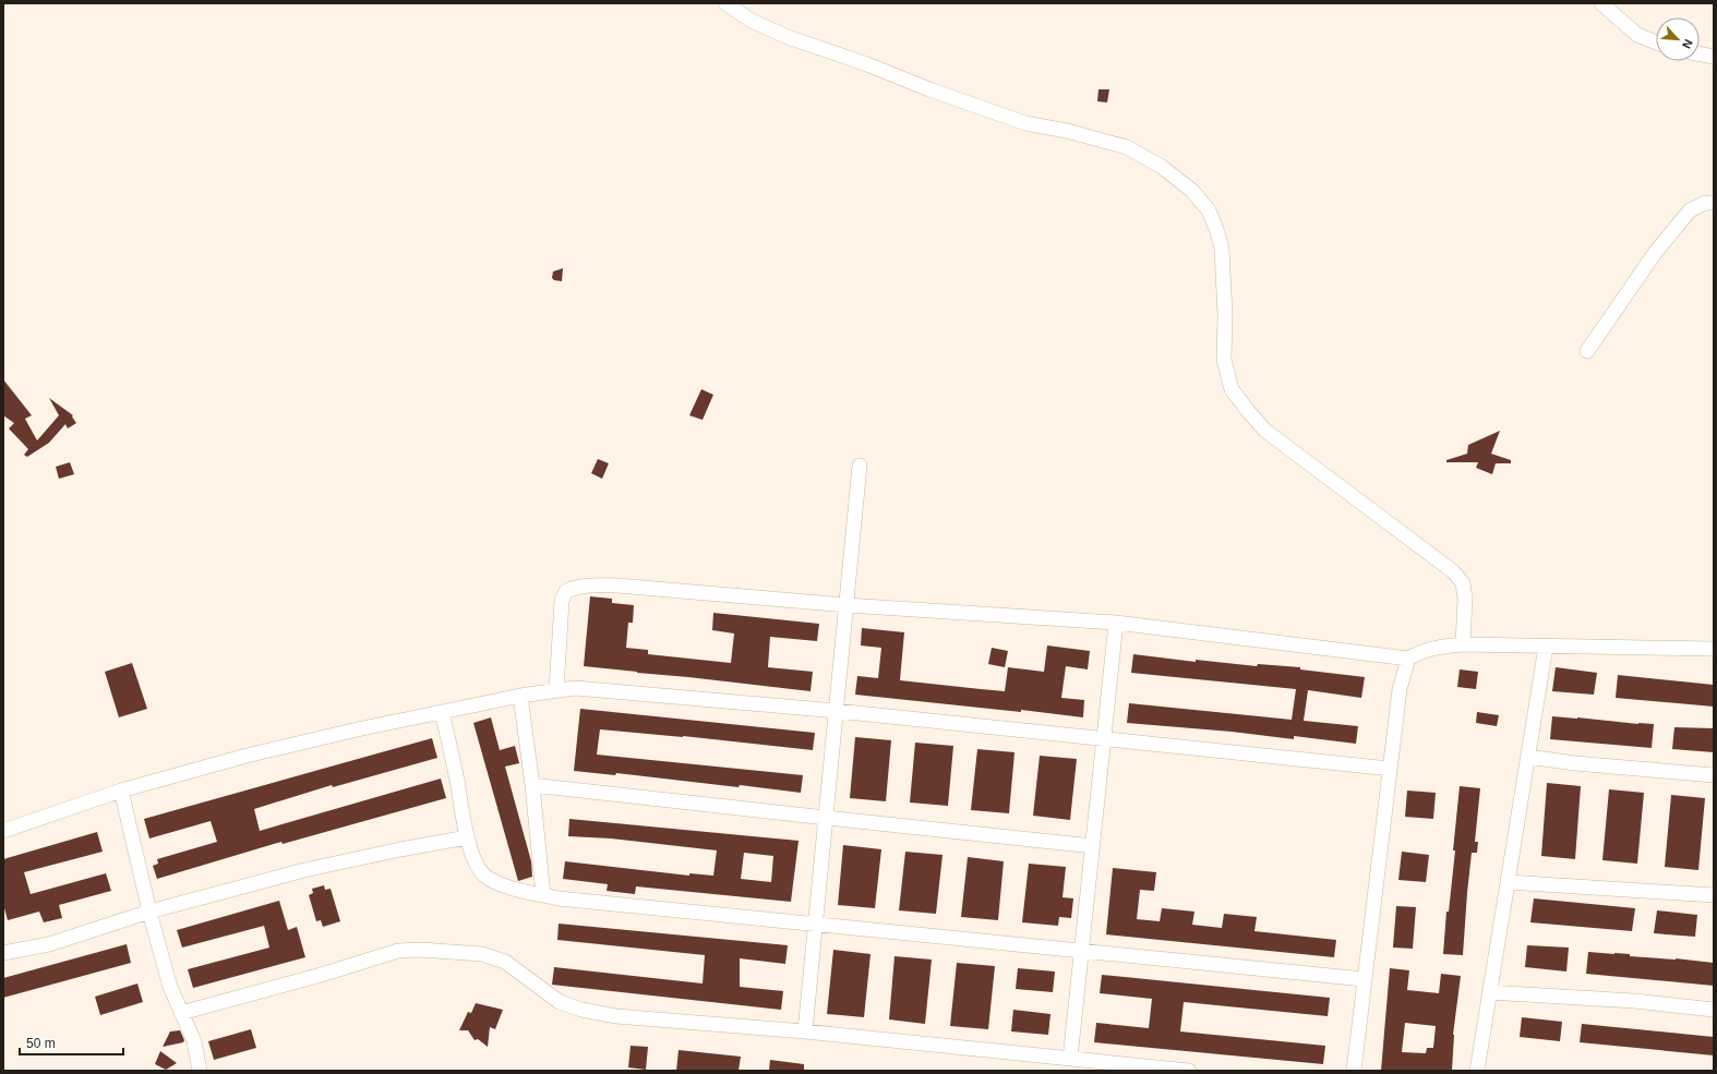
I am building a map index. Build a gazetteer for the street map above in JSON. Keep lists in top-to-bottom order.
{
  "scale_bar": "50 m",
  "north": "bottom right"
}
